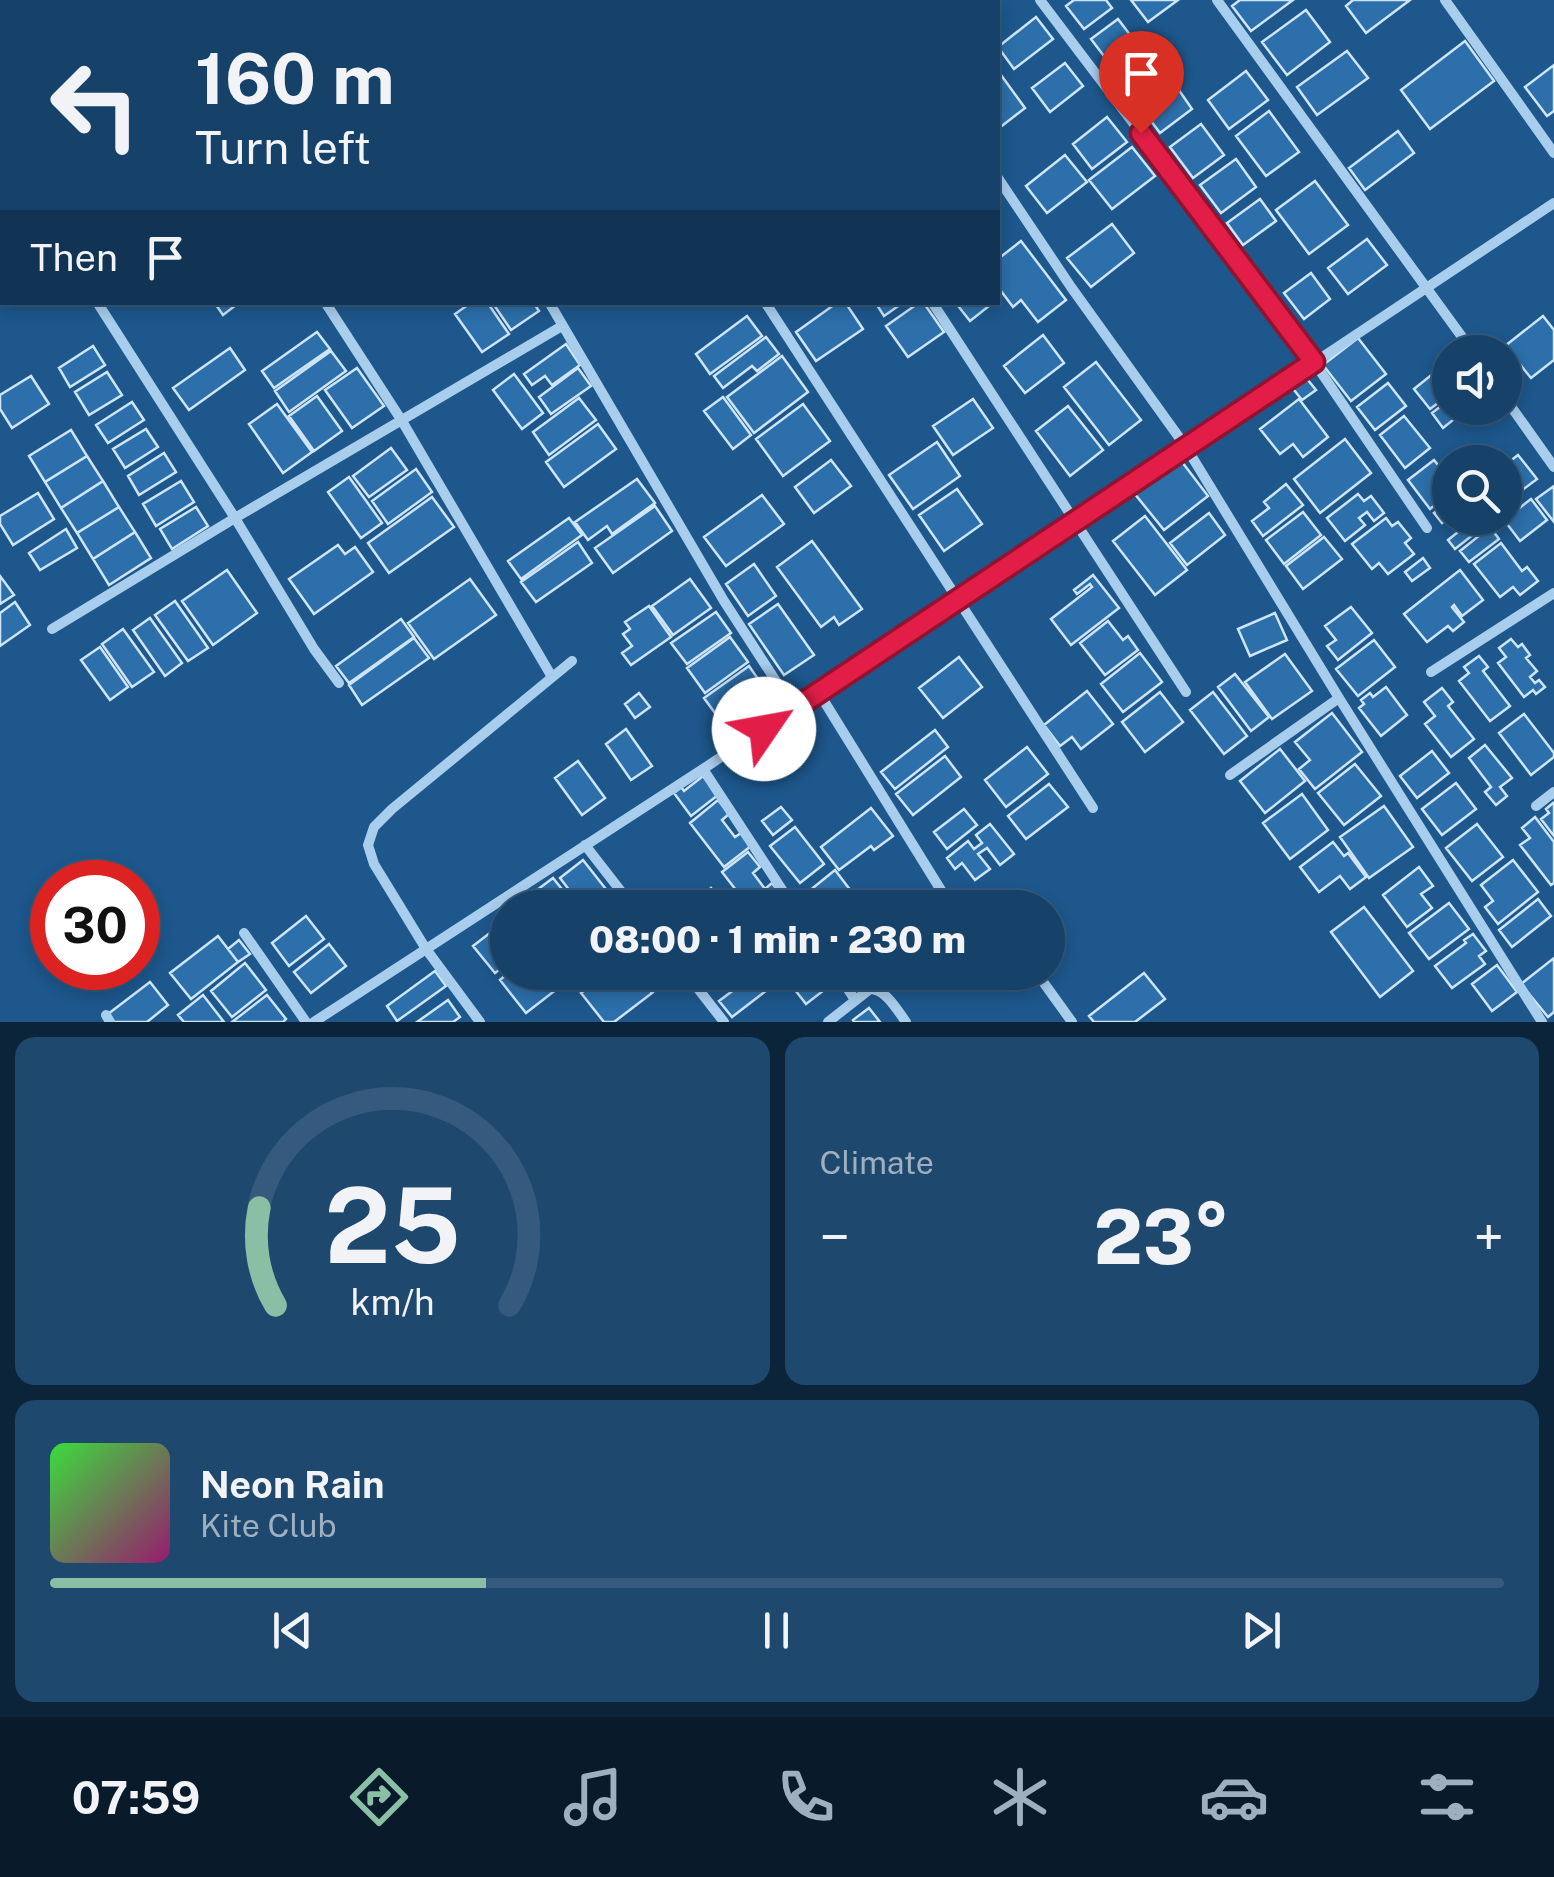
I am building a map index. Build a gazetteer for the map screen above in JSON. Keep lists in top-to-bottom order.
{
  "page": {
    "turn": ["160 m", "Turn left"],
    "then": "Then",
    "limit": "30",
    "trip": "08:00 · 1 min · 230 m",
    "tile": "Climate",
    "heat": ["−", "23°", "+"],
    "song": ["Neon Rain", "Kite Club"],
    "tabs": "07:59",
    "gauge": ["25", "km/h"]
  }
}
